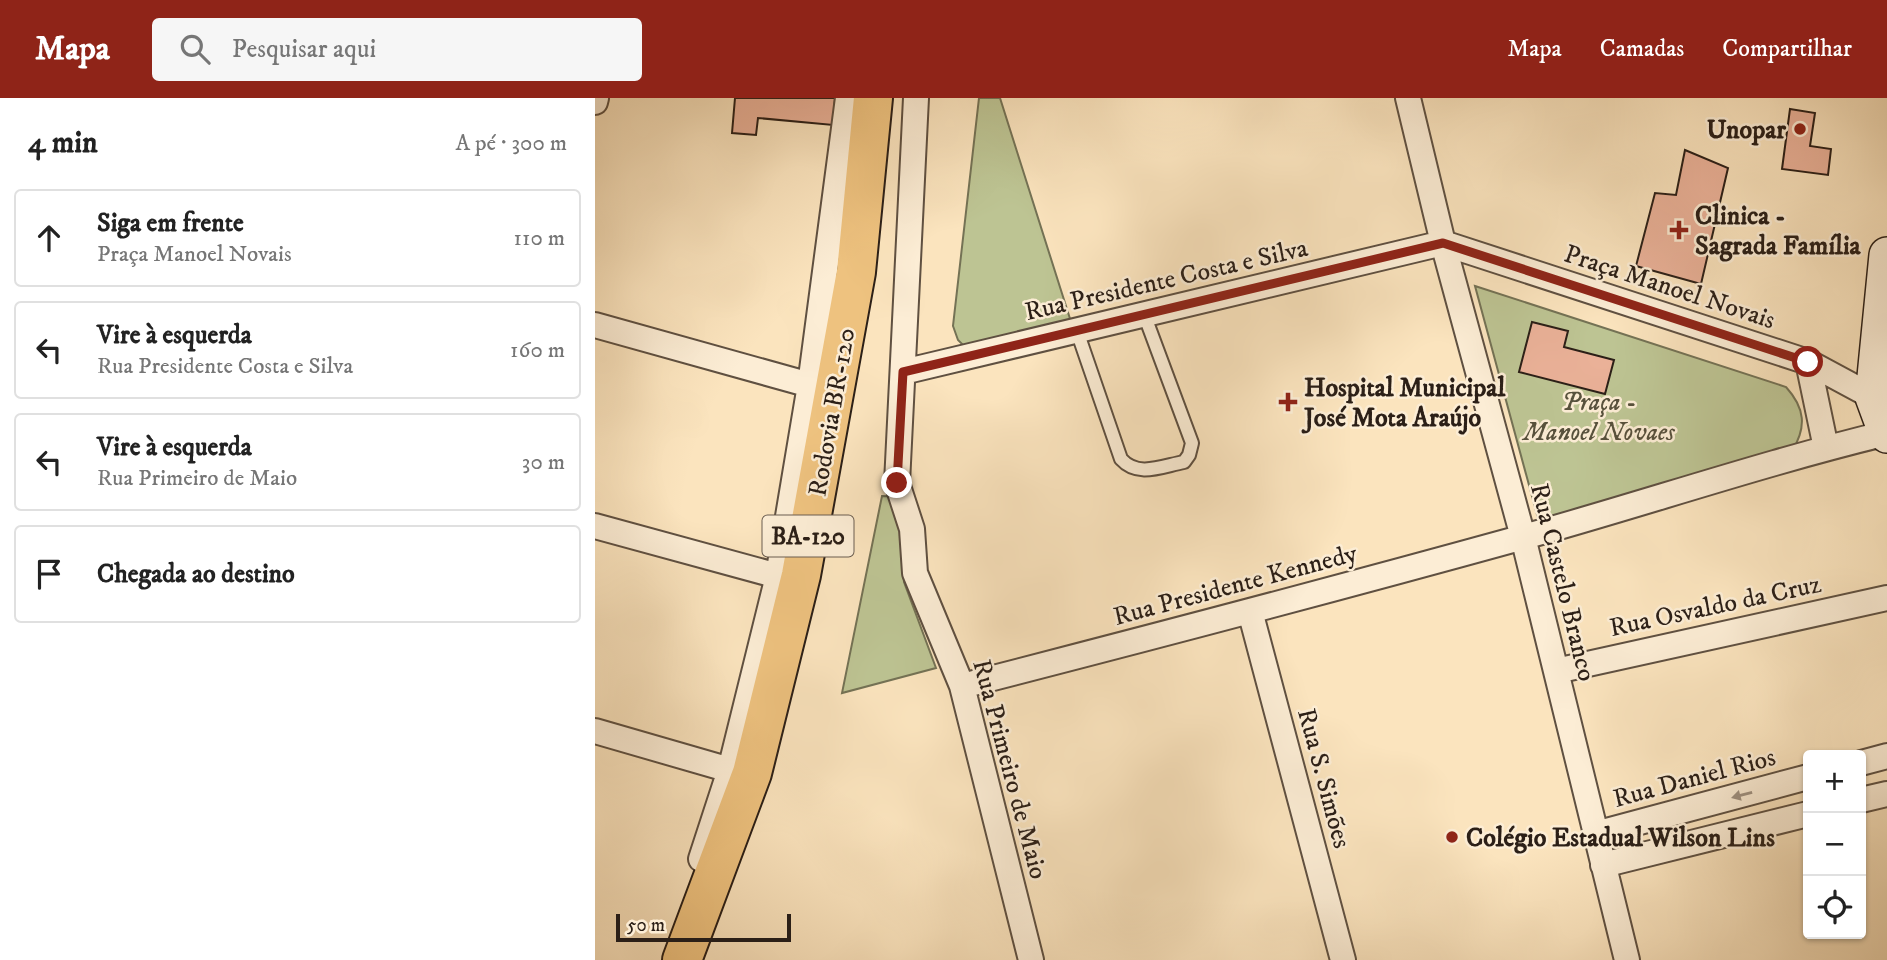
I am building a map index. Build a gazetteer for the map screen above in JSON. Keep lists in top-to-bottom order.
{
  "streets": {
    "main road": ["Rodovia BR-120", "BA-120"],
    "street": [
      "Rua Presidente Costa e Silva",
      "Praça Manoel Novais",
      "Rua Castelo Branco",
      "Rua Presidente Kennedy",
      "Rua Osvaldo da Cruz",
      "Rua Primeiro de Maio",
      "Rua Daniel Rios",
      "Rua S. Simões"
    ]
  },
  "crossings": [
    ["Rua Presidente Costa e Silva", "Praça Manoel Novais"],
    ["Rua Presidente Costa e Silva", "Rua Castelo Branco"],
    ["Rua Presidente Costa e Silva", "Rua Primeiro de Maio"],
    ["Praça Manoel Novais", "Rua Castelo Branco"],
    ["Rua Castelo Branco", "Rua Presidente Kennedy"],
    ["Rua Castelo Branco", "Rua Osvaldo da Cruz"],
    ["Rua Castelo Branco", "Rua Daniel Rios"],
    ["Rua Presidente Kennedy", "Rua Primeiro de Maio"],
    ["Rua Presidente Kennedy", "Rua S. Simões"]
  ],
  "parks": ["Praça - Manoel Novaes"],
  "places": {
    "other": ["Unopar", "Colégio Estadual Wilson Lins"],
    "health": ["Clinica - Sagrada Família", "Hospital Municipal José Mota Araújo"]
  },
  "scale_bar": "50 m",
  "page": {
    "header": "Mapa",
    "search": "Pesquisar aqui",
    "nav": ["Mapa", "Camadas", "Compartilhar"],
    "heading": ["4 min", "A pé · 300 m"],
    "list": [
      ["Siga em frente", "Praça Manoel Novais", "110 m"],
      ["Vire à esquerda", "Rua Presidente Costa e Silva", "160 m"],
      ["Vire à esquerda", "Rua Primeiro de Maio", "30 m"],
      "Chegada ao destino"
    ],
    "map_buttons": ["+", "−"],
    "scale": "50 m"
  }
}
